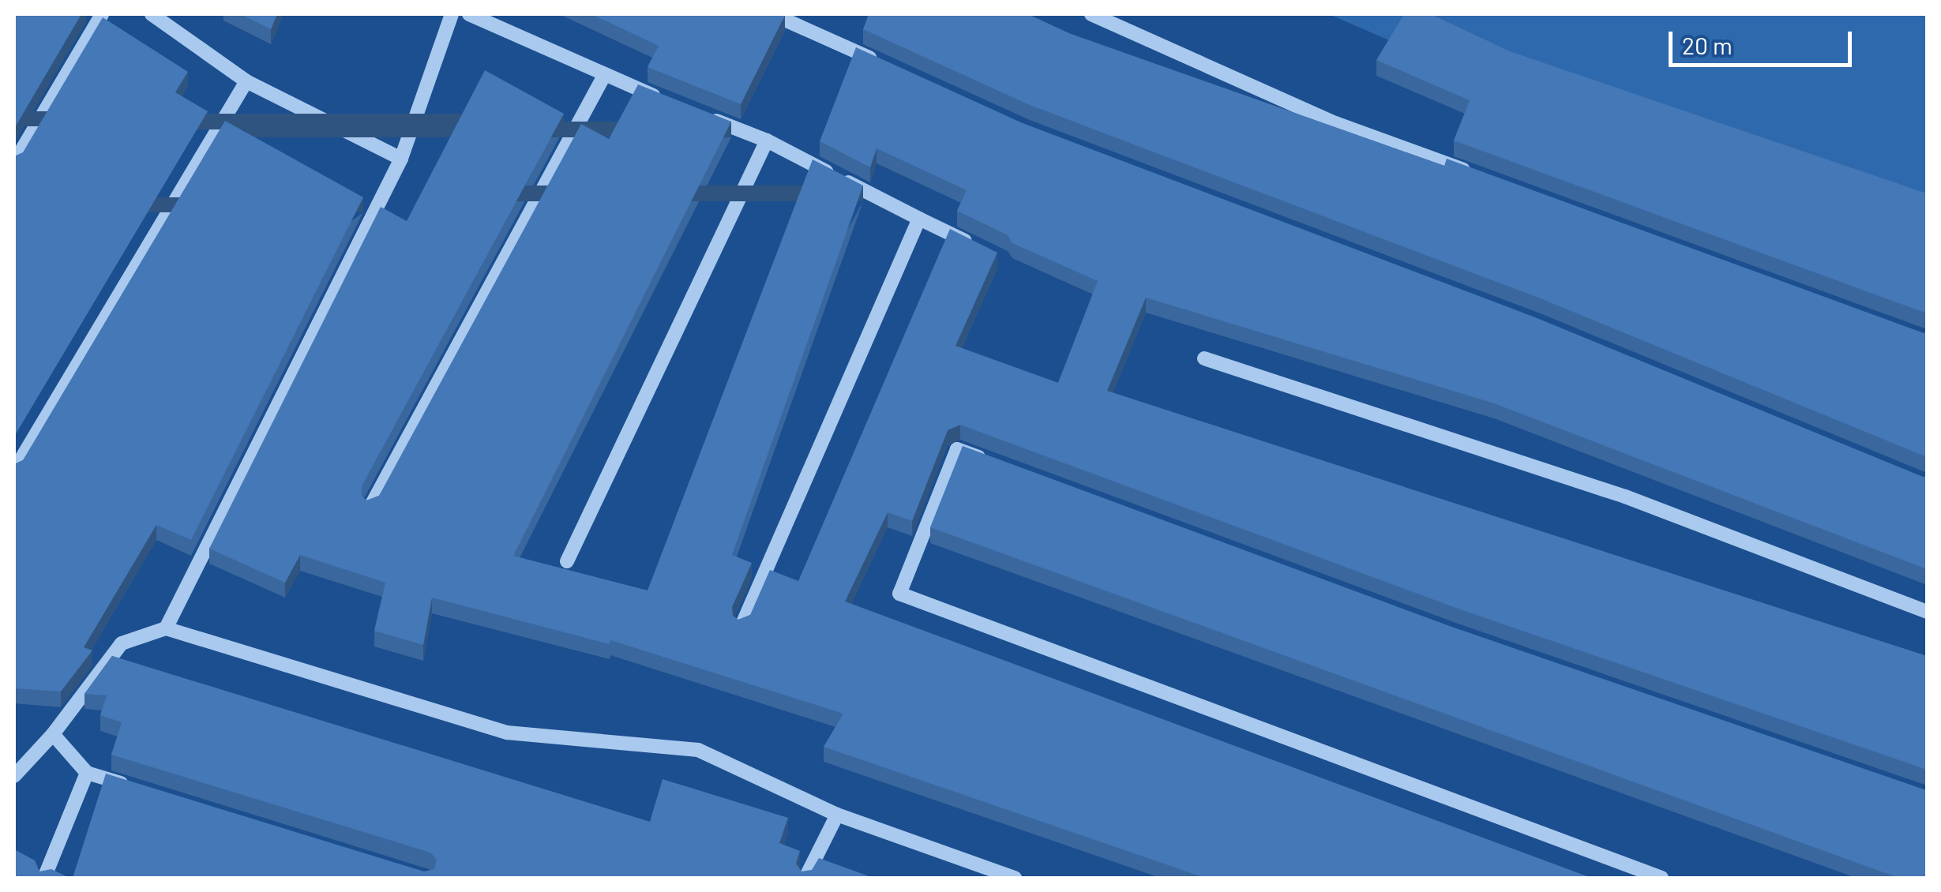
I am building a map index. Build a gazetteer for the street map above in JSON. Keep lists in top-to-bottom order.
{
  "scale_bar": "20 m"
}
